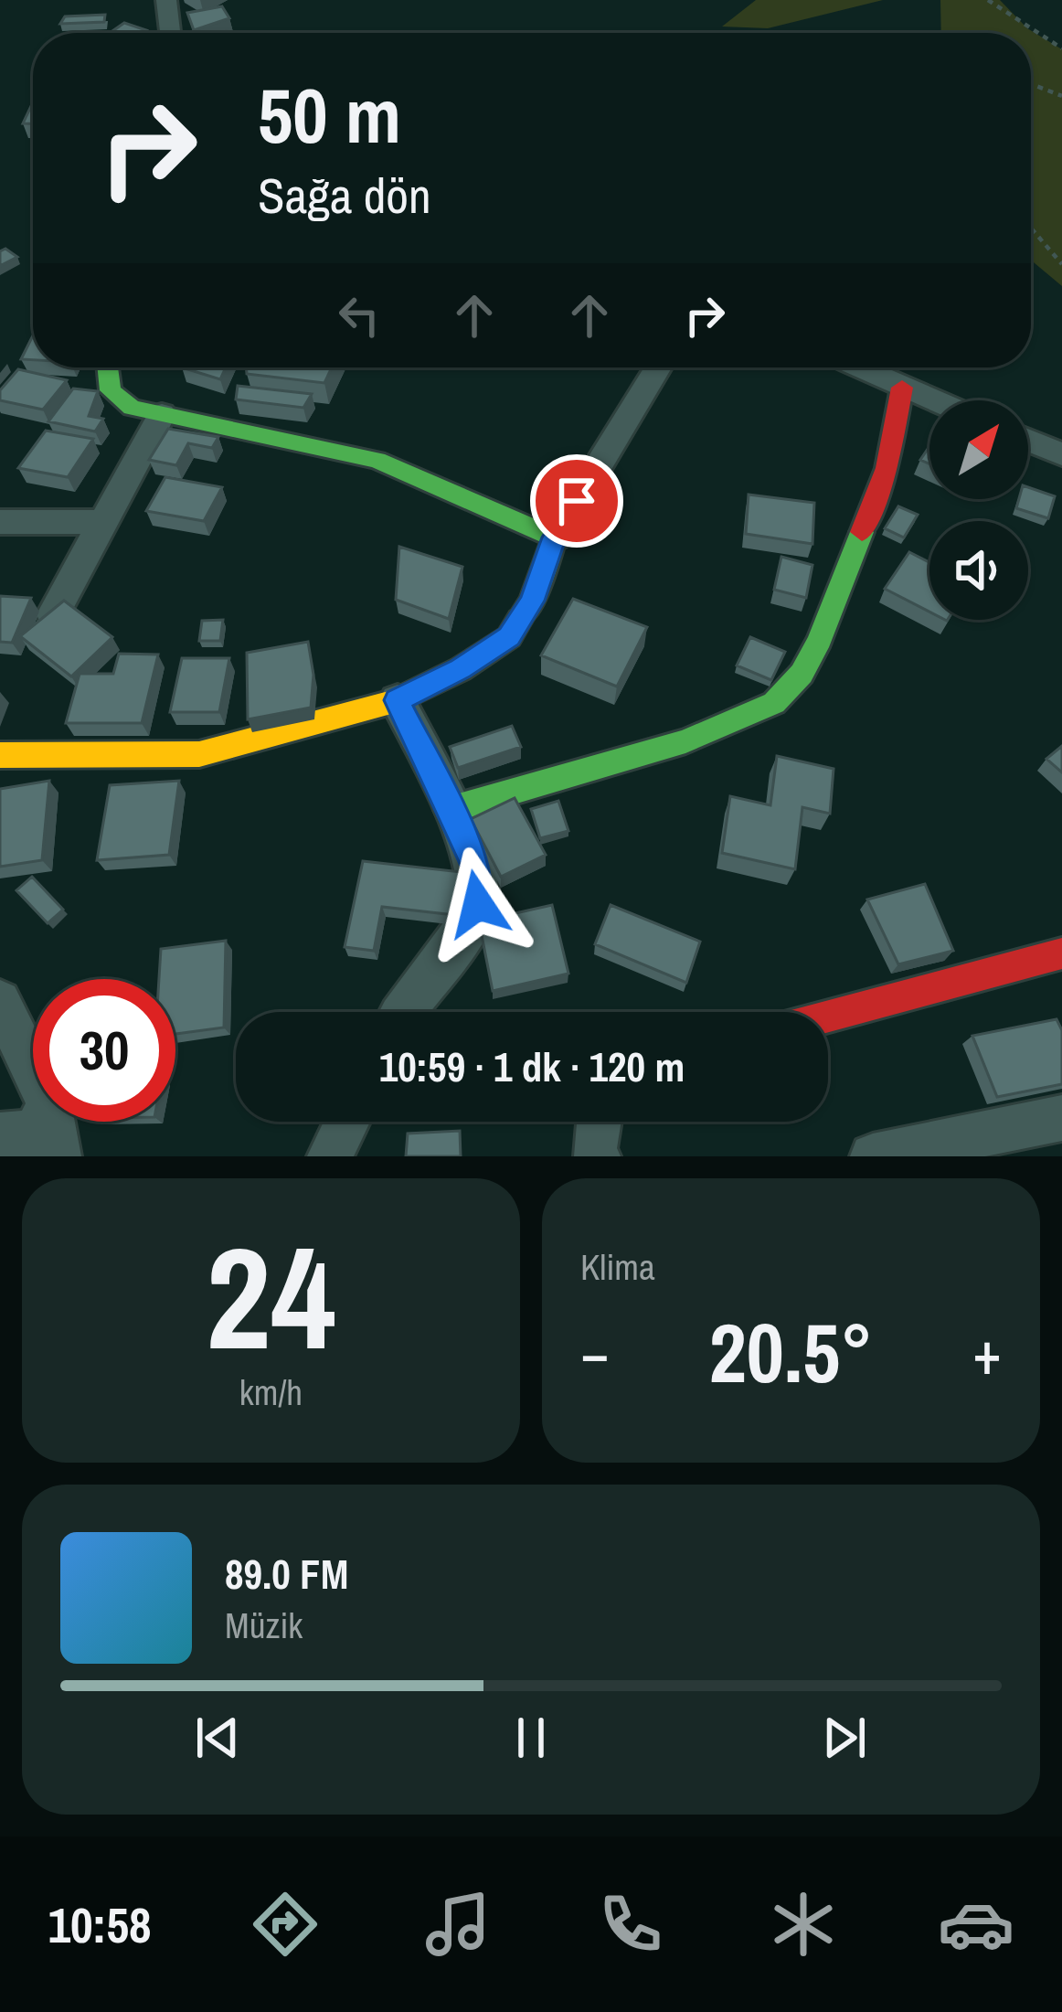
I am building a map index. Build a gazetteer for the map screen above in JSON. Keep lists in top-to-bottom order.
{
  "north": "top right",
  "page": {
    "turn": ["50 m", "Sağa dön"],
    "limit": "30",
    "trip": "10:59 · 1 dk · 120 m",
    "tile": [
      ["24", "km/h"],
      "Klima"
    ],
    "heat": ["−", "20.5°", "+"],
    "song": ["89.0 FM", "Müzik"],
    "tabs": "10:58"
  }
}
